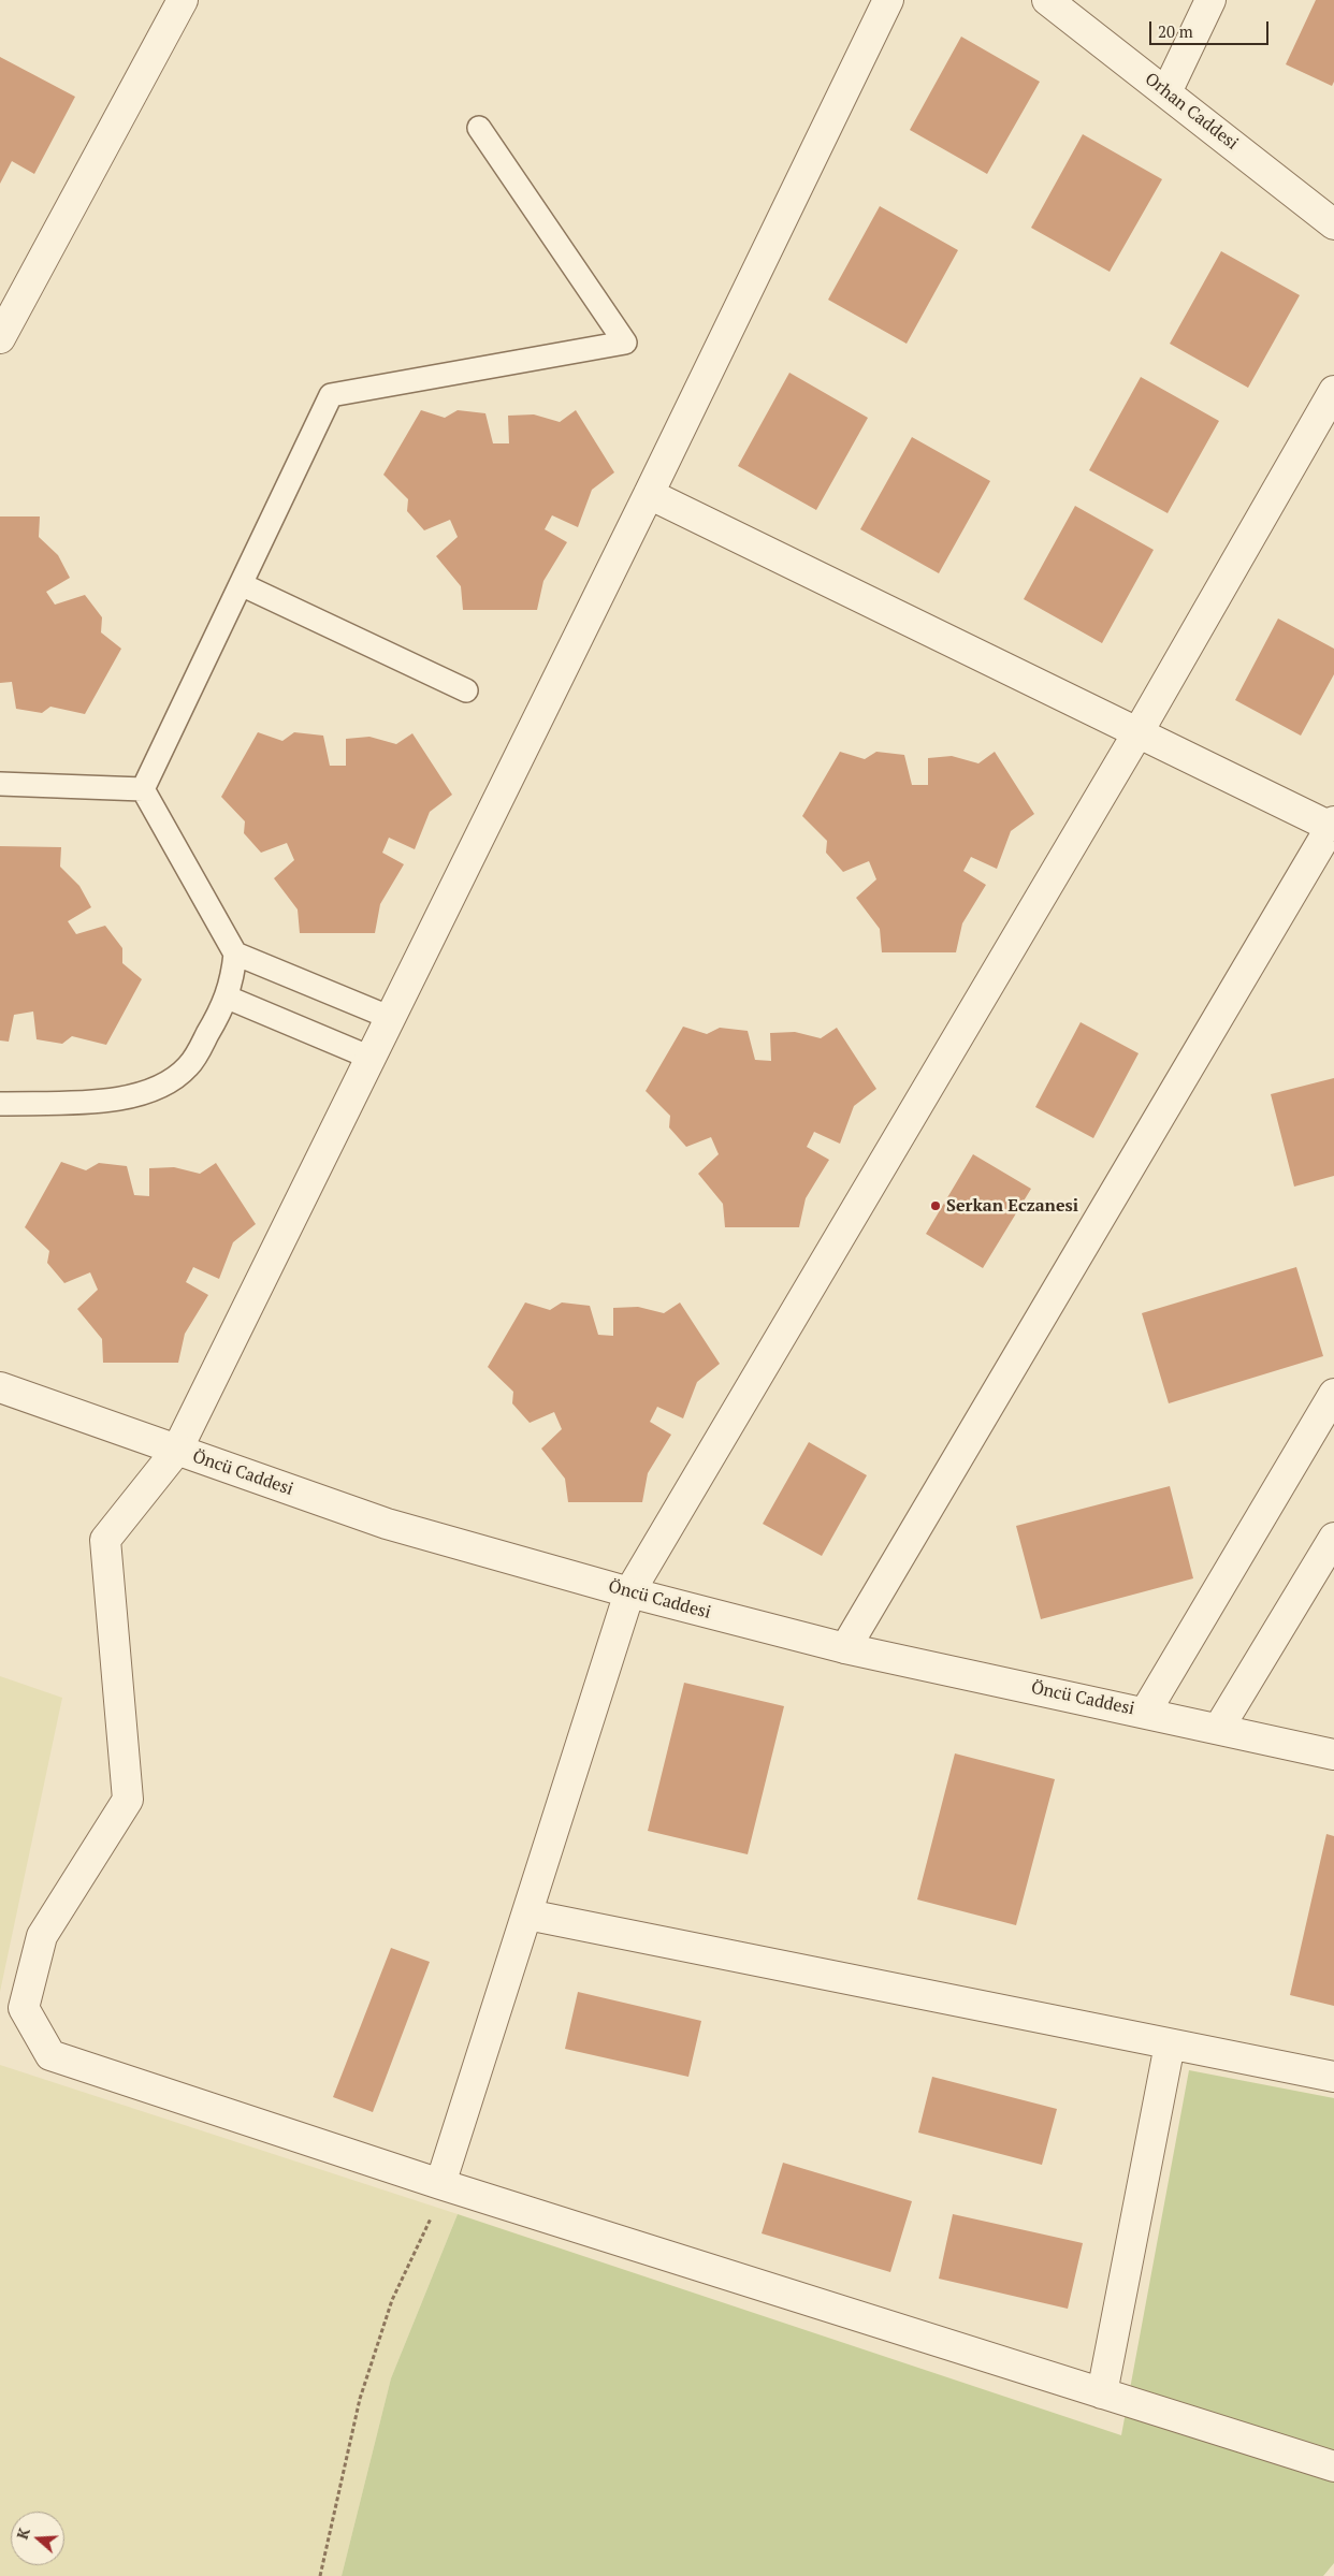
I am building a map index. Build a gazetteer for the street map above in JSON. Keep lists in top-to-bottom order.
{
  "streets": {
    "street": ["Orhan Caddesi", "Öncü Caddesi"]
  },
  "places": ["Serkan Eczanesi"],
  "scale_bar": "20 m",
  "north": "left"
}
